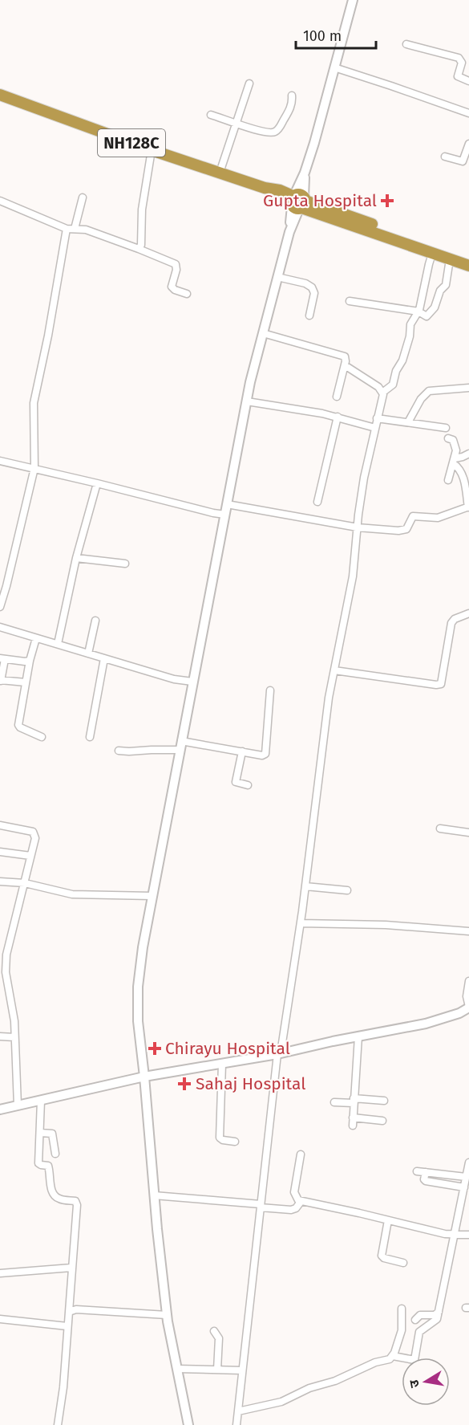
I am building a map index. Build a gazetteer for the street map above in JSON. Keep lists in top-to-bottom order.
{
  "streets": {
    "highway": ["NH128C"]
  },
  "places": {
    "health": ["Gupta Hospital", "Chirayu Hospital", "Sahaj Hospital"]
  },
  "scale_bar": "100 m",
  "north": "left"
}
